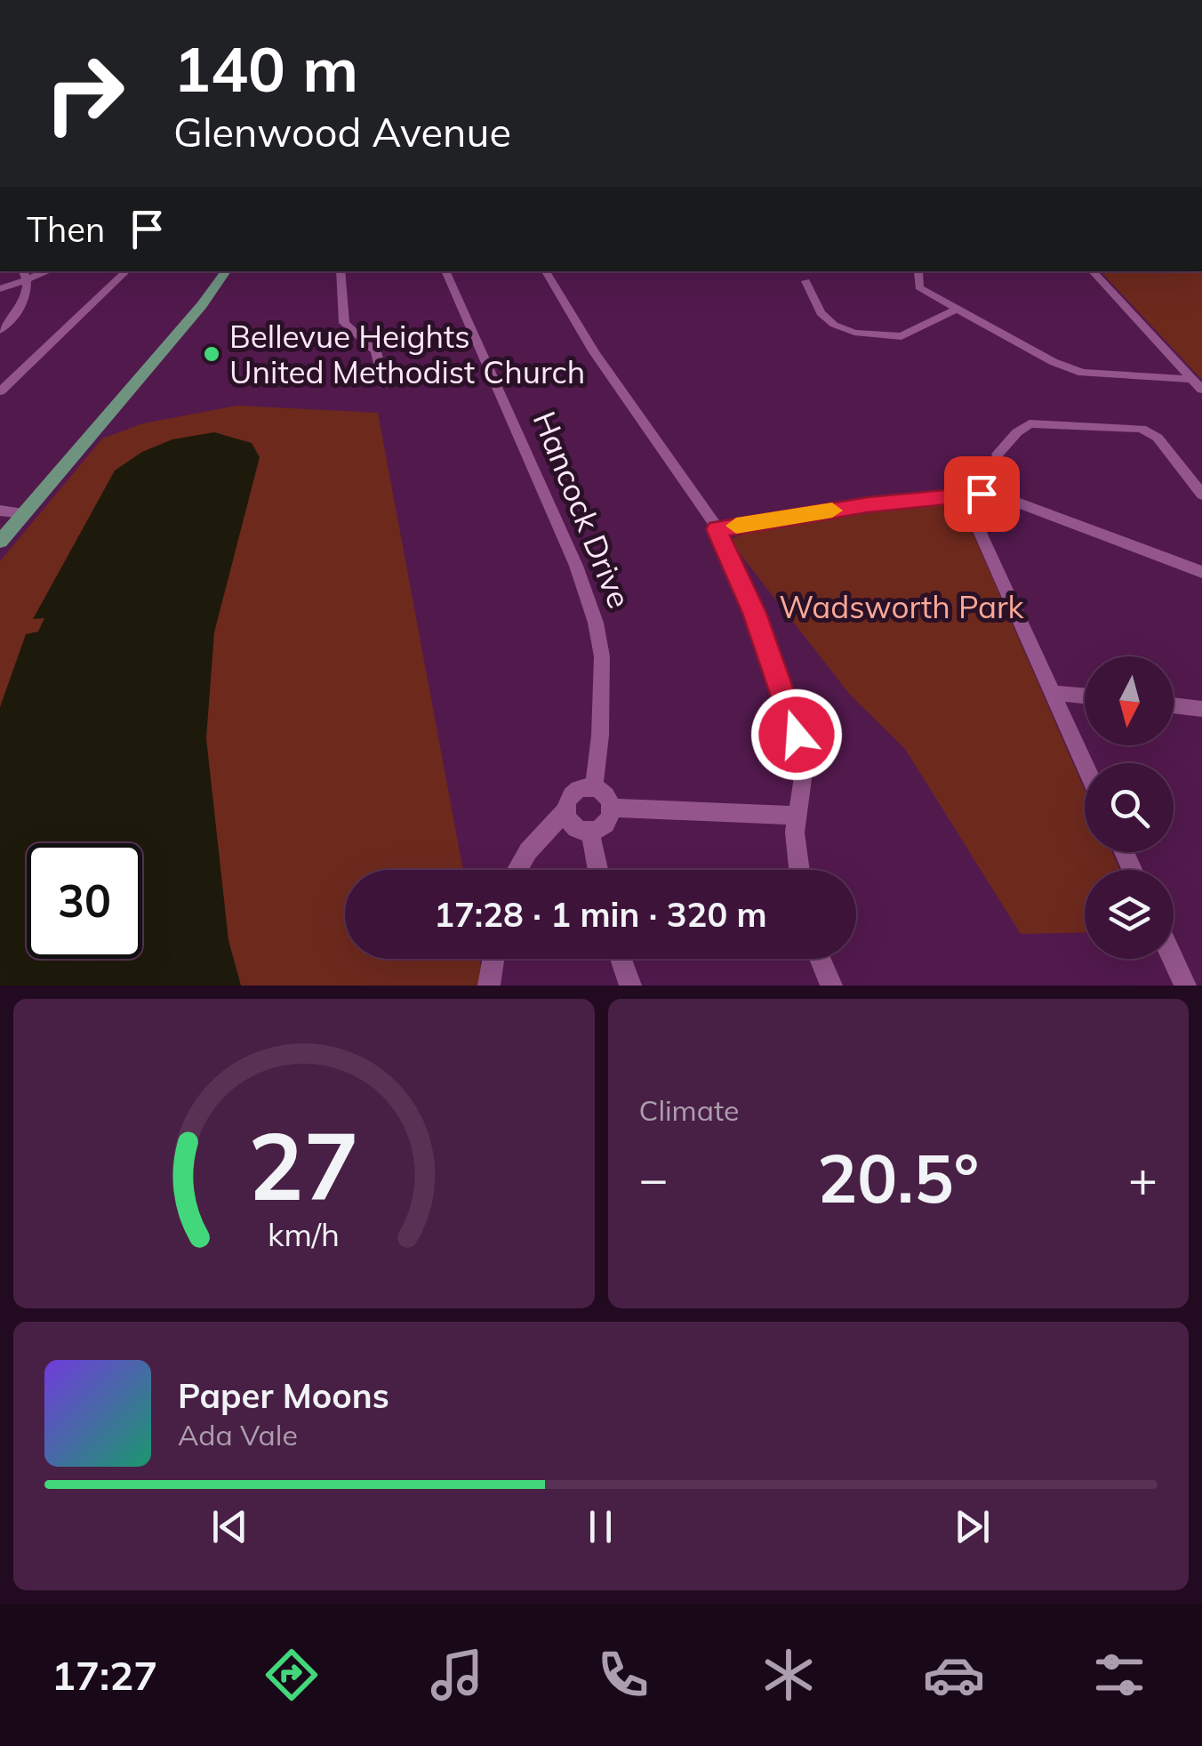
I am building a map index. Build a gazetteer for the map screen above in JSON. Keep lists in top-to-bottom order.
{
  "streets": {
    "street": ["Hancock Drive"]
  },
  "parks": ["Wadsworth Park"],
  "places": ["Bellevue Heights United Methodist Church"],
  "north": "bottom",
  "page": {
    "turn": ["140 m", "Glenwood Avenue"],
    "then": "Then",
    "limit": "30",
    "trip": "17:28 · 1 min · 320 m",
    "tile": "Climate",
    "heat": ["−", "20.5°", "+"],
    "song": ["Paper Moons", "Ada Vale"],
    "tabs": "17:27",
    "gauge": ["27", "km/h"]
  }
}
